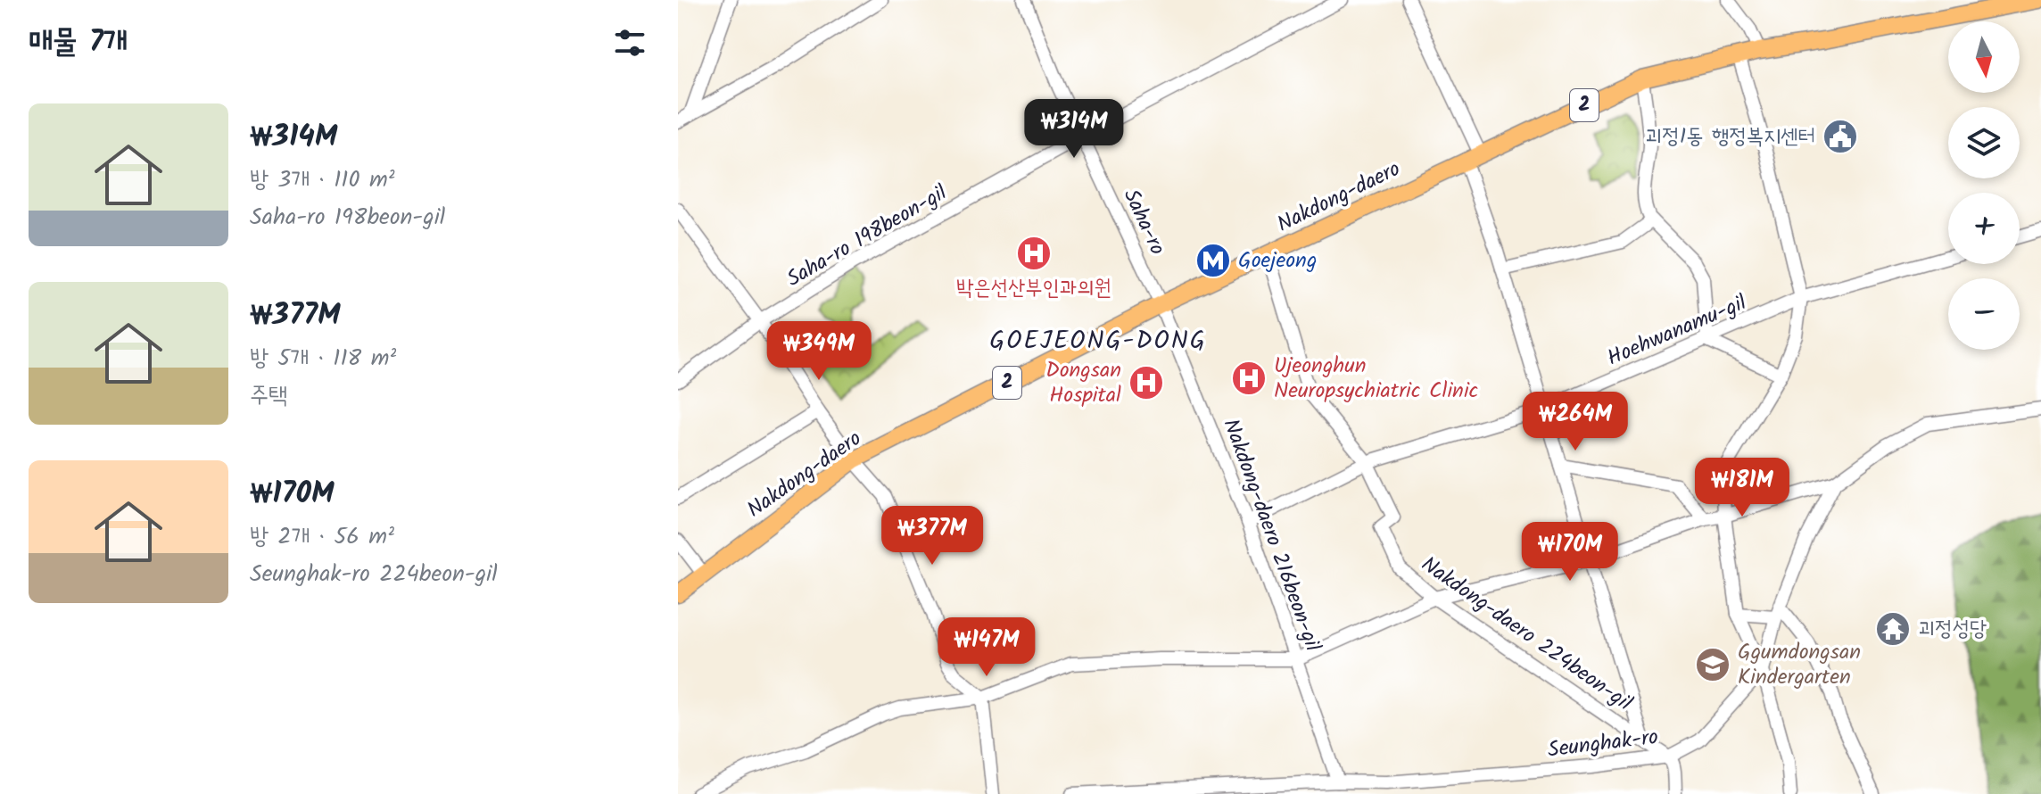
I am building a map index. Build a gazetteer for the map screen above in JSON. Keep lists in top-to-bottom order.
{
  "streets": {
    "main road": ["2", "Nakdong-daero"],
    "street": [
      "Saha-ro",
      "Saha-ro 198beon-gil",
      "Hoehwanamu-gil",
      "Nakdong-daero 216beon-gil",
      "Nakdong-daero 224beon-gil",
      "Seunghak-ro"
    ]
  },
  "crossings": [
    ["Nakdong-daero", "Saha-ro"],
    ["Nakdong-daero", "Nakdong-daero 216beon-gil"],
    ["Nakdong-daero", "Nakdong-daero 224beon-gil"],
    ["Saha-ro", "Saha-ro 198beon-gil"],
    ["Saha-ro", "Nakdong-daero 216beon-gil"],
    ["Hoehwanamu-gil", "Nakdong-daero 216beon-gil"],
    ["Hoehwanamu-gil", "Nakdong-daero 224beon-gil"],
    ["Nakdong-daero 216beon-gil", "Seunghak-ro"],
    ["Nakdong-daero 224beon-gil", "Seunghak-ro"]
  ],
  "districts": ["GOEJEONG-DONG"],
  "places": {
    "public building": ["괴정1동 행정복지센터"],
    "hospital": ["박은선산부인과의원", "Ujeonghun Neuropsychiatric Clinic", "Dongsan Hospital"],
    "metro station": ["Goejeong"],
    "temple": ["괴정성당"],
    "school or university": ["Ggumdongsan Kindergarten"]
  },
  "north": "bottom",
  "page": {
    "heading": "매물 7개",
    "map_buttons": ["+", "−"],
    "list": [
      {
        "name": "₩314M",
        "note": "방 3개 · 110 m² · Saha-ro 198beon-gil"
      },
      {
        "name": "₩377M",
        "note": "방 5개 · 118 m² · 주택"
      },
      {
        "name": "₩170M",
        "note": "방 2개 · 56 m² · Seunghak-ro 224beon-gil"
      }
    ],
    "price": [
      "₩314M",
      "₩349M",
      "₩264M",
      "₩181M",
      "₩377M",
      "₩170M",
      "₩147M"
    ]
  }
}
